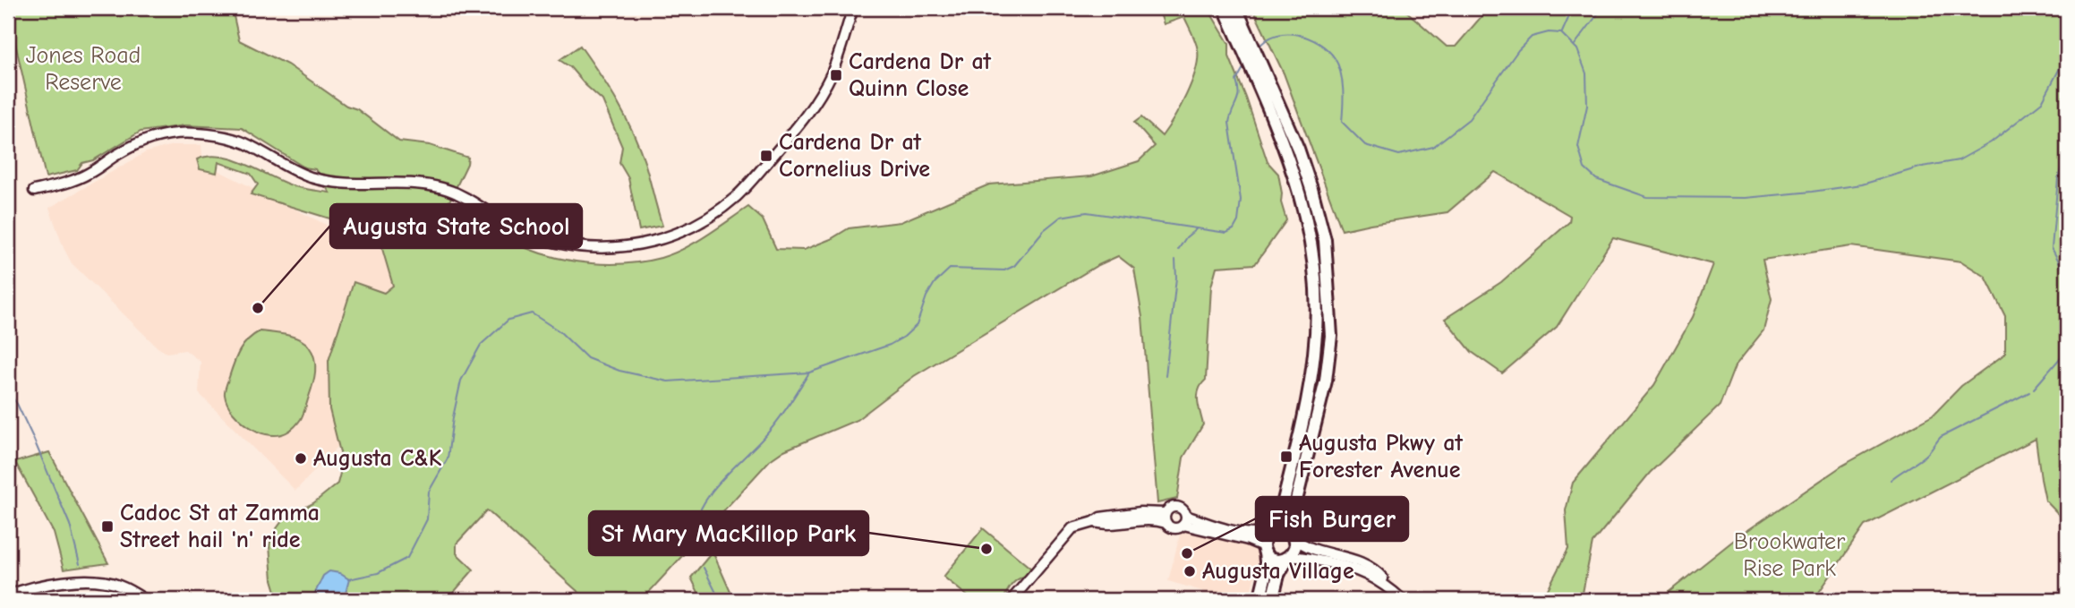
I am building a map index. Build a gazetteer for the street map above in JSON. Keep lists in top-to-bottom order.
{
  "parks": ["Jones Road Reserve", "Brookwater Rise Park"],
  "places": {
    "transit": [
      "Cardena Dr at Quinn Close",
      "Cardena Dr at Cornelius Drive",
      "Augusta Pkwy at Forester Avenue",
      "Cadoc St at Zamma Street hail 'n' ride"
    ],
    "other": [
      "Augusta State School",
      "Augusta C&K",
      "St Mary MacKillop Park",
      "Fish Burger",
      "Augusta Village"
    ]
  }
}
